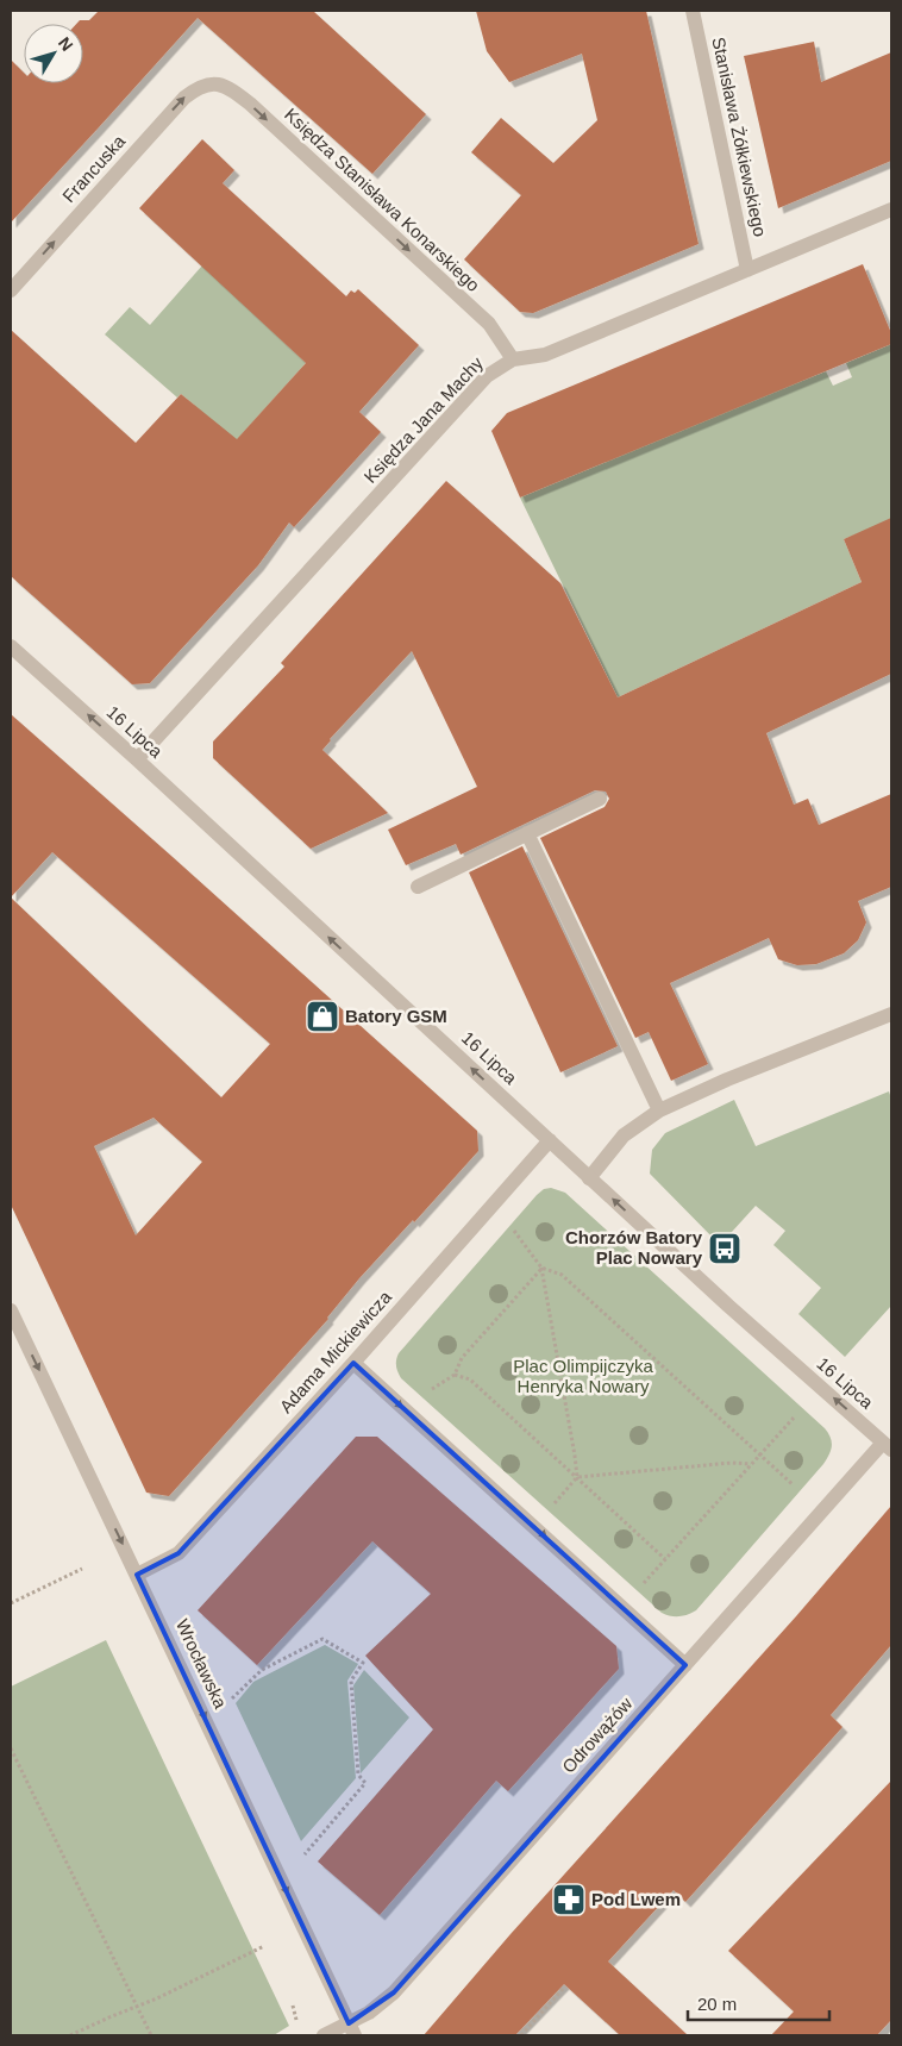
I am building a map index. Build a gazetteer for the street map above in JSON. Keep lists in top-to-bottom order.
{
  "streets": {
    "street": [
      "Stanisława Żółkiewskiego",
      "Francuska",
      "Księdza Stanisława Konarskiego",
      "Księdza Jana Machy",
      "16 Lipca",
      "Adama Mickiewicza",
      "Wrocławska",
      "Odrowążów"
    ]
  },
  "crossings": [
    ["Stanisława Żółkiewskiego", "Księdza Jana Machy"],
    ["Francuska", "Księdza Stanisława Konarskiego"],
    ["Księdza Stanisława Konarskiego", "Księdza Jana Machy"],
    ["Księdza Jana Machy", "16 Lipca"],
    ["16 Lipca", "Adama Mickiewicza"],
    ["16 Lipca", "Odrowążów"],
    ["Adama Mickiewicza", "Wrocławska"],
    ["Wrocławska", "Odrowążów"]
  ],
  "one_way": [
    "Francuska",
    "Księdza Stanisława Konarskiego",
    "16 Lipca",
    "Wrocławska"
  ],
  "parks": ["Plac Olimpijczyka Henryka Nowary"],
  "places": {
    "shop": ["Batory GSM"],
    "bus stop": ["Chorzów Batory Plac Nowary"],
    "pharmacy": ["Pod Lwem"]
  },
  "scale_bar": "20 m",
  "north": "top right"
}
